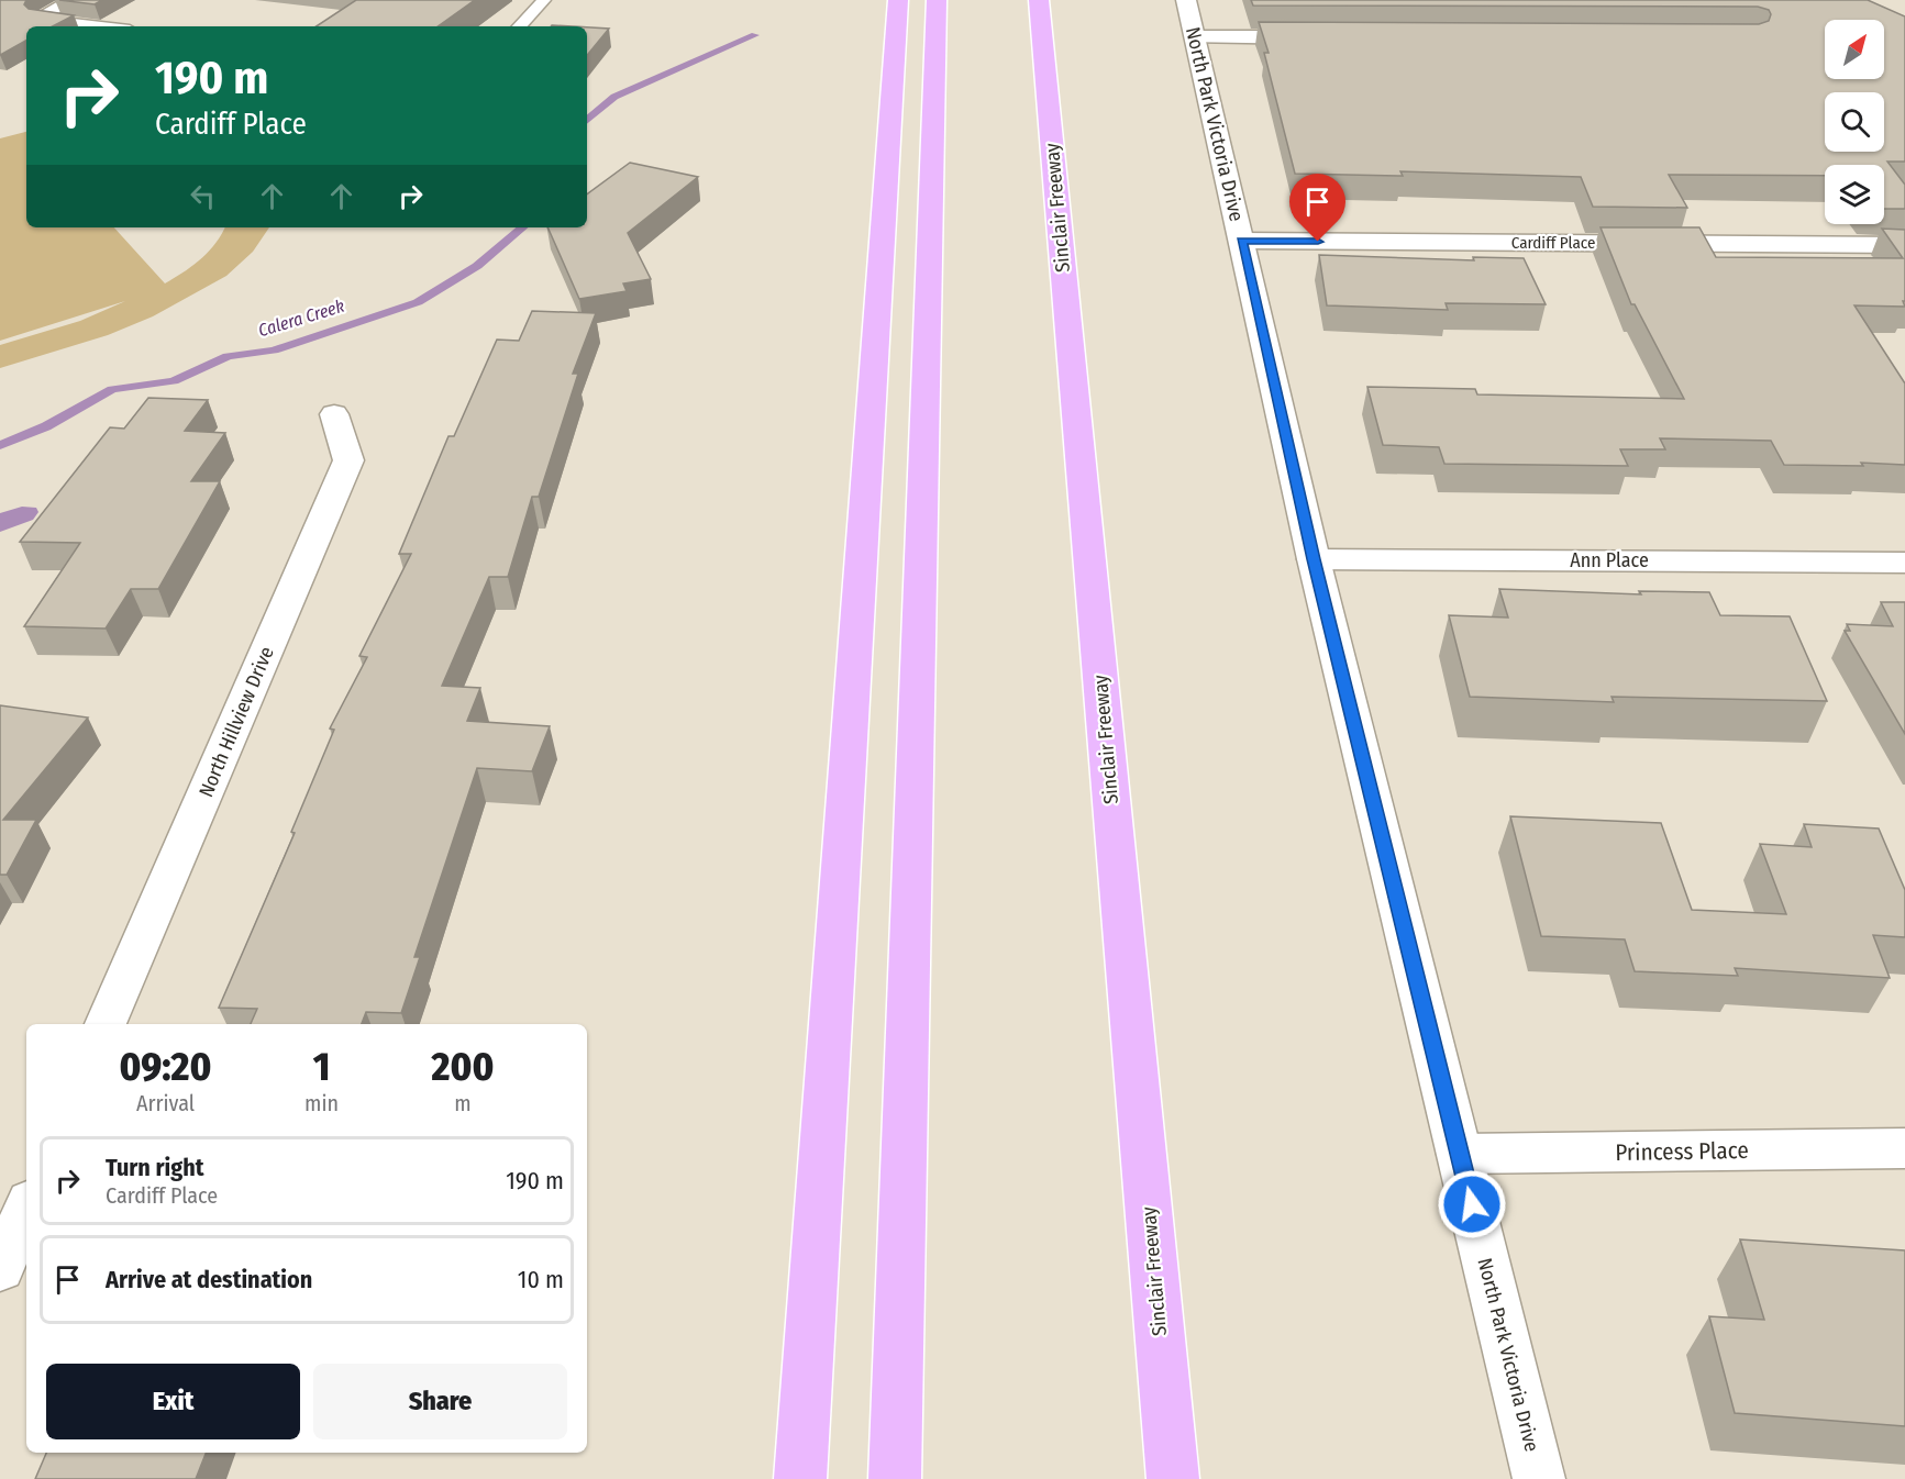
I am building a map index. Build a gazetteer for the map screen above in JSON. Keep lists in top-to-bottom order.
{
  "streets": {
    "highway": ["Sinclair Freeway"],
    "street": [
      "North Park Victoria Drive",
      "Cardiff Place",
      "Ann Place",
      "North Hillview Drive",
      "Princess Place"
    ]
  },
  "crossings": [
    ["North Park Victoria Drive", "Cardiff Place"],
    ["North Park Victoria Drive", "Ann Place"],
    ["North Park Victoria Drive", "Princess Place"]
  ],
  "water": ["Calera Creek"],
  "north": "top right",
  "page": {
    "turn": ["190 m", "Cardiff Place"],
    "eta": [
      "09:20",
      "Arrival",
      "1",
      "min",
      "200",
      "m"
    ],
    "list": [
      {
        "name": "Turn right",
        "note": "Cardiff Place",
        "value": "190 m"
      },
      {
        "name": "Arrive at destination",
        "value": "10 m"
      }
    ],
    "buttons": ["Exit", "Share"]
  }
}
